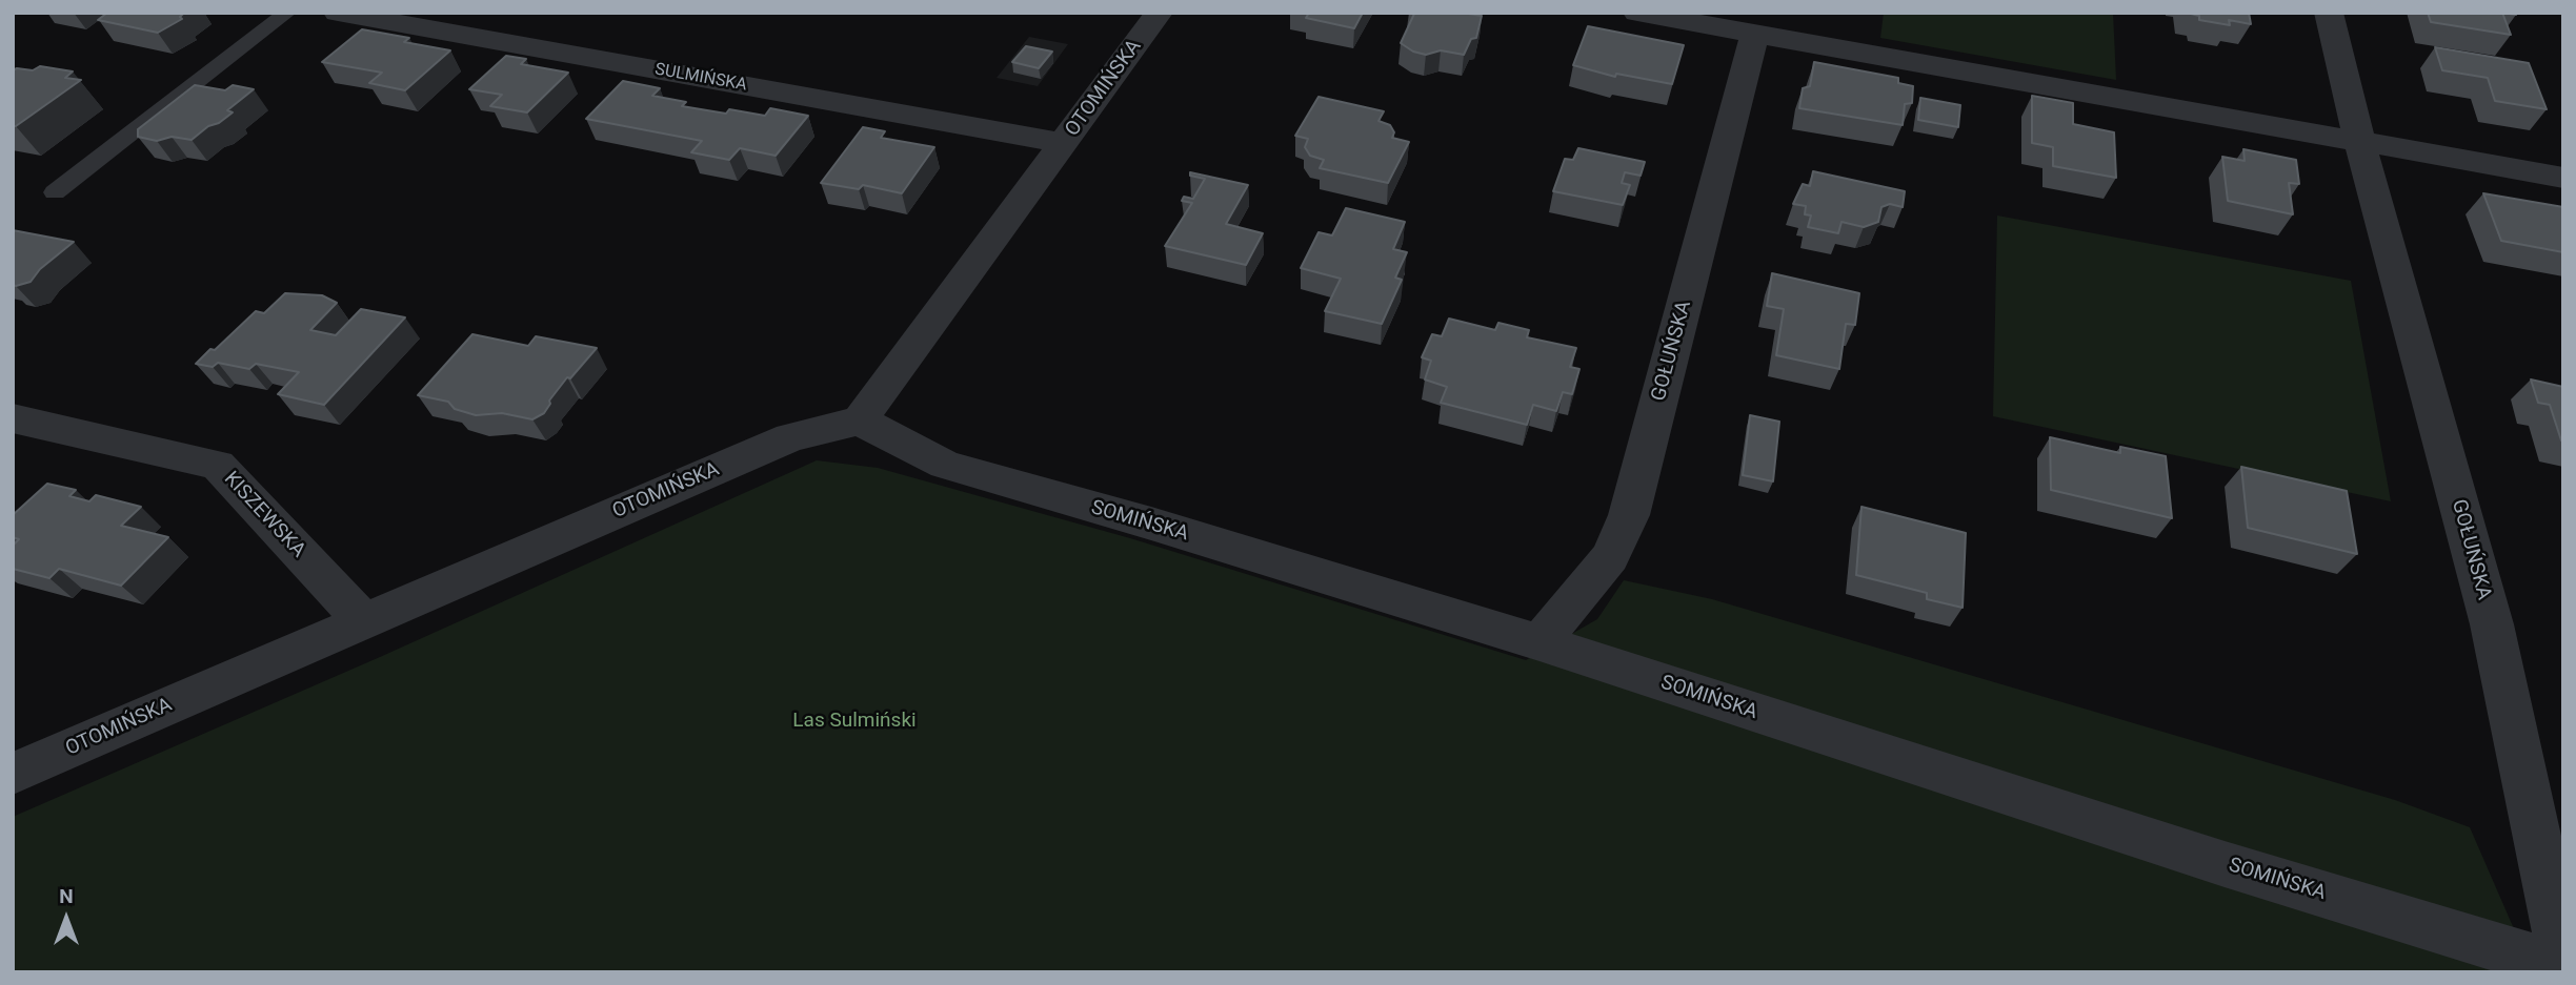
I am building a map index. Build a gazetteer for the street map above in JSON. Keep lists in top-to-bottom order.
{
  "streets": {
    "street": [
      "SULMIŃSKA",
      "OTOMIŃSKA",
      "GOŁUŃSKA",
      "KISZEWSKA",
      "SOMIŃSKA"
    ]
  },
  "crossings": [
    ["SULMIŃSKA", "OTOMIŃSKA"],
    ["OTOMIŃSKA", "KISZEWSKA"],
    ["OTOMIŃSKA", "SOMIŃSKA"],
    ["GOŁUŃSKA", "SOMIŃSKA"]
  ],
  "parks": ["Las Sulmiński"],
  "north": "top"
}
